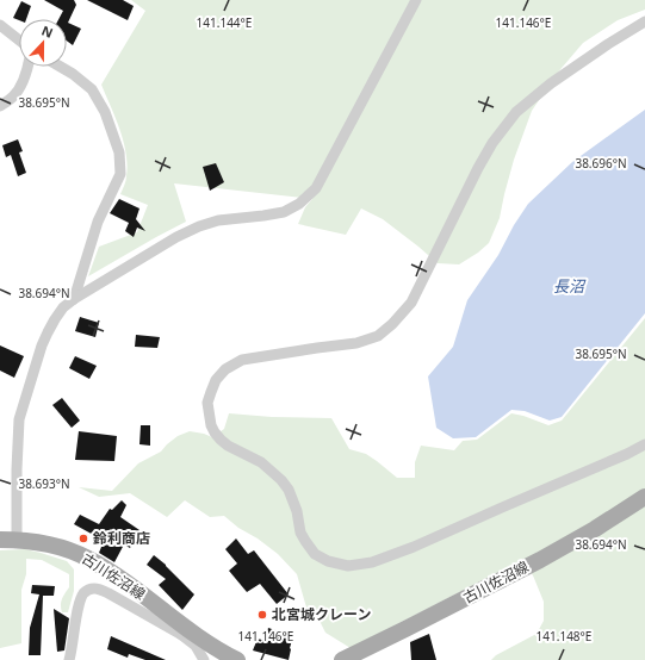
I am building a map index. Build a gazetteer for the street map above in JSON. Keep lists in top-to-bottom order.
{
  "streets": {
    "main road": ["古川佐沼線"]
  },
  "water": ["長沼"],
  "places": ["鈴利商店", "北宮城クレーン"],
  "north": "top",
  "coordinates": [
    "141.144°E",
    "141.146°E",
    "38.695°N",
    "38.696°N",
    "38.694°N",
    "38.693°N",
    "141.148°E"
  ]
}
